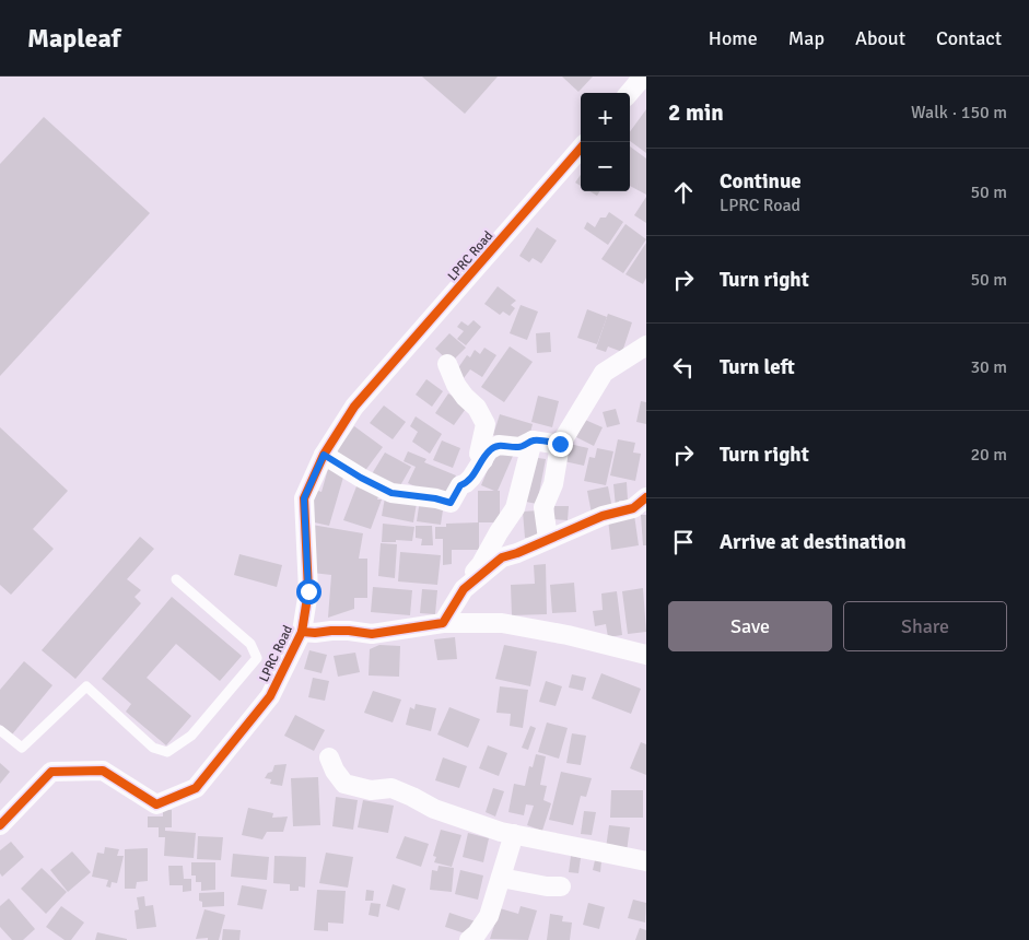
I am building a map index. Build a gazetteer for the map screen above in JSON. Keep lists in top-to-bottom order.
{
  "streets": {
    "street": ["LPRC Road"]
  },
  "page": {
    "header": "Mapleaf",
    "nav": [
      "Home",
      "Map",
      "About",
      "Contact"
    ],
    "heading": ["2 min", "Walk · 150 m"],
    "map_buttons": ["+", "−"],
    "list": [
      ["Continue", "LPRC Road", "50 m"],
      ["Turn right", "50 m"],
      ["Turn left", "30 m"],
      ["Turn right", "20 m"],
      "Arrive at destination"
    ],
    "buttons": ["Save", "Share"]
  }
}
